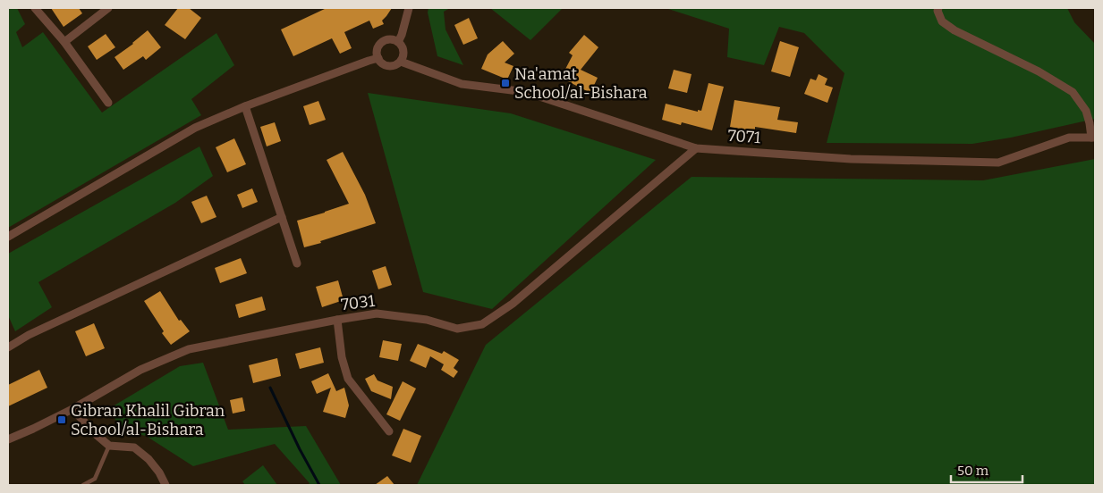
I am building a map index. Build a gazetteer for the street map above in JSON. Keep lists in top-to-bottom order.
{
  "streets": {
    "street": ["7071", "7031"]
  },
  "crossings": [
    ["7071", "7031"]
  ],
  "places": {
    "transit": ["Na'amat School/al-Bishara", "Gibran Khalil Gibran School/al-Bishara"]
  },
  "scale_bar": "50 m"
}
